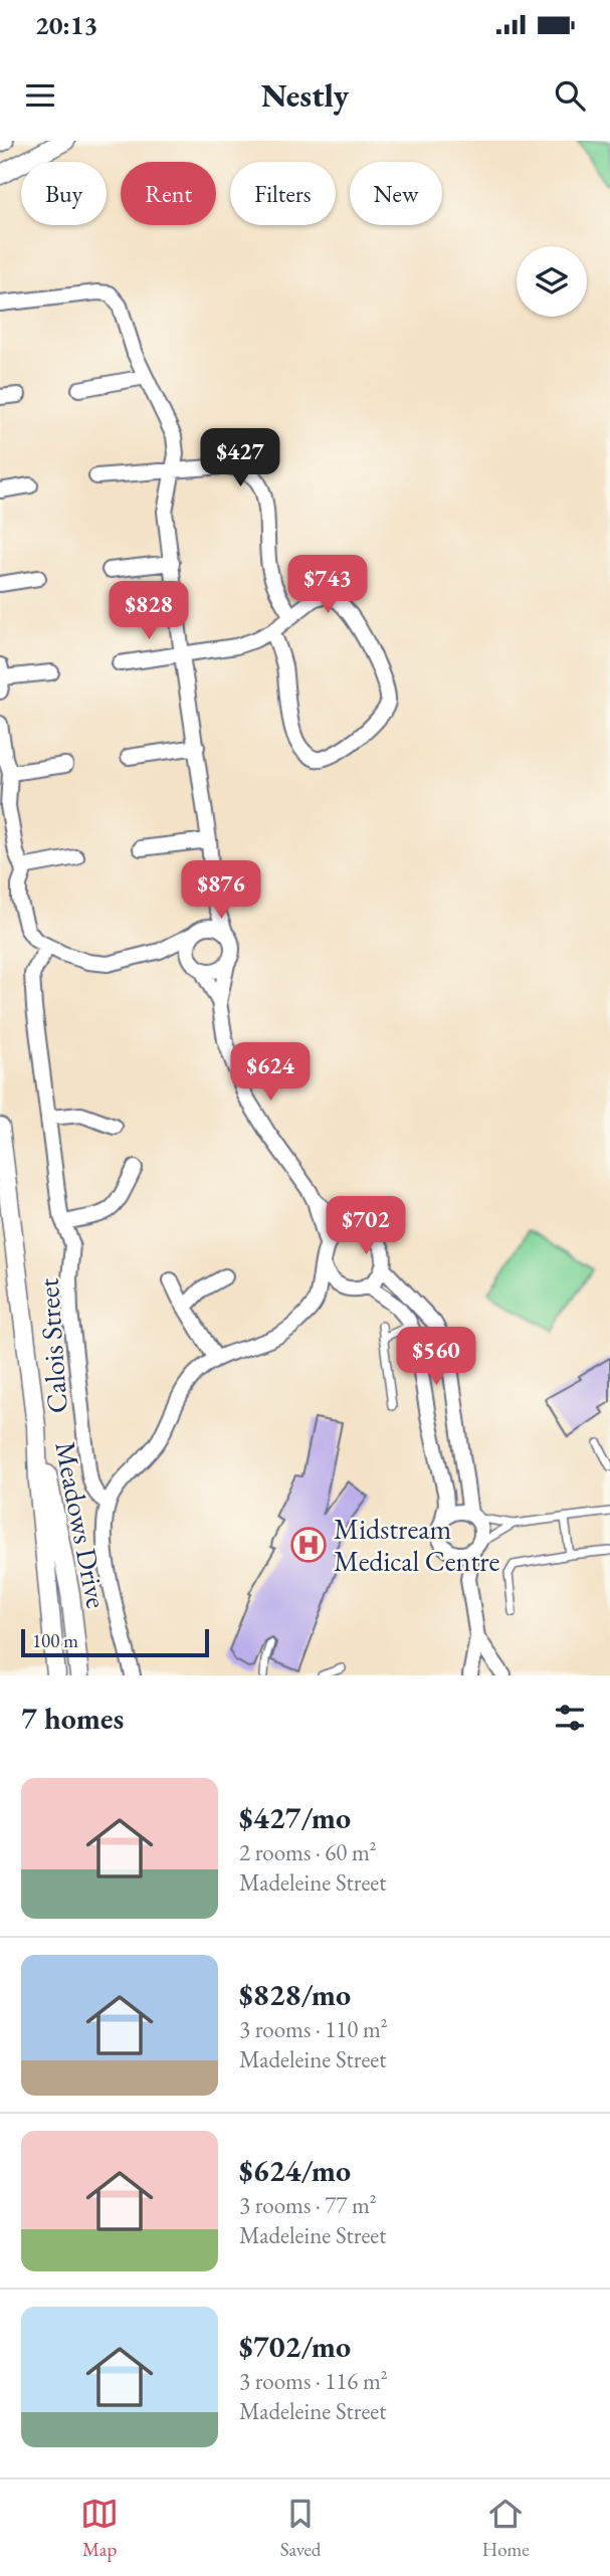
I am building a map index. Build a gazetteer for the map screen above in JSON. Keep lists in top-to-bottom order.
{
  "streets": {
    "street": ["Calois Street", "Meadows Drive"]
  },
  "places": {
    "hospital": ["Midstream Medical Centre"]
  },
  "scale_bar": "100 m",
  "page": {
    "status": "20:13",
    "header": "Nestly",
    "chip": [
      "Buy",
      "Rent",
      "Filters",
      "New"
    ],
    "price": [
      "$427",
      "$743",
      "$828",
      "$876",
      "$624",
      "$702",
      "$560"
    ],
    "scale": "100 m",
    "heading": "7 homes",
    "list": [
      {
        "name": "$427/mo",
        "note": "2 rooms · 60 m² · Madeleine Street"
      },
      {
        "name": "$828/mo",
        "note": "3 rooms · 110 m² · Madeleine Street"
      },
      {
        "name": "$624/mo",
        "note": "3 rooms · 77 m² · Madeleine Street"
      },
      {
        "name": "$702/mo",
        "note": "3 rooms · 116 m² · Madeleine Street"
      }
    ],
    "tabs": ["Map", "Saved", "Home"]
  }
}
